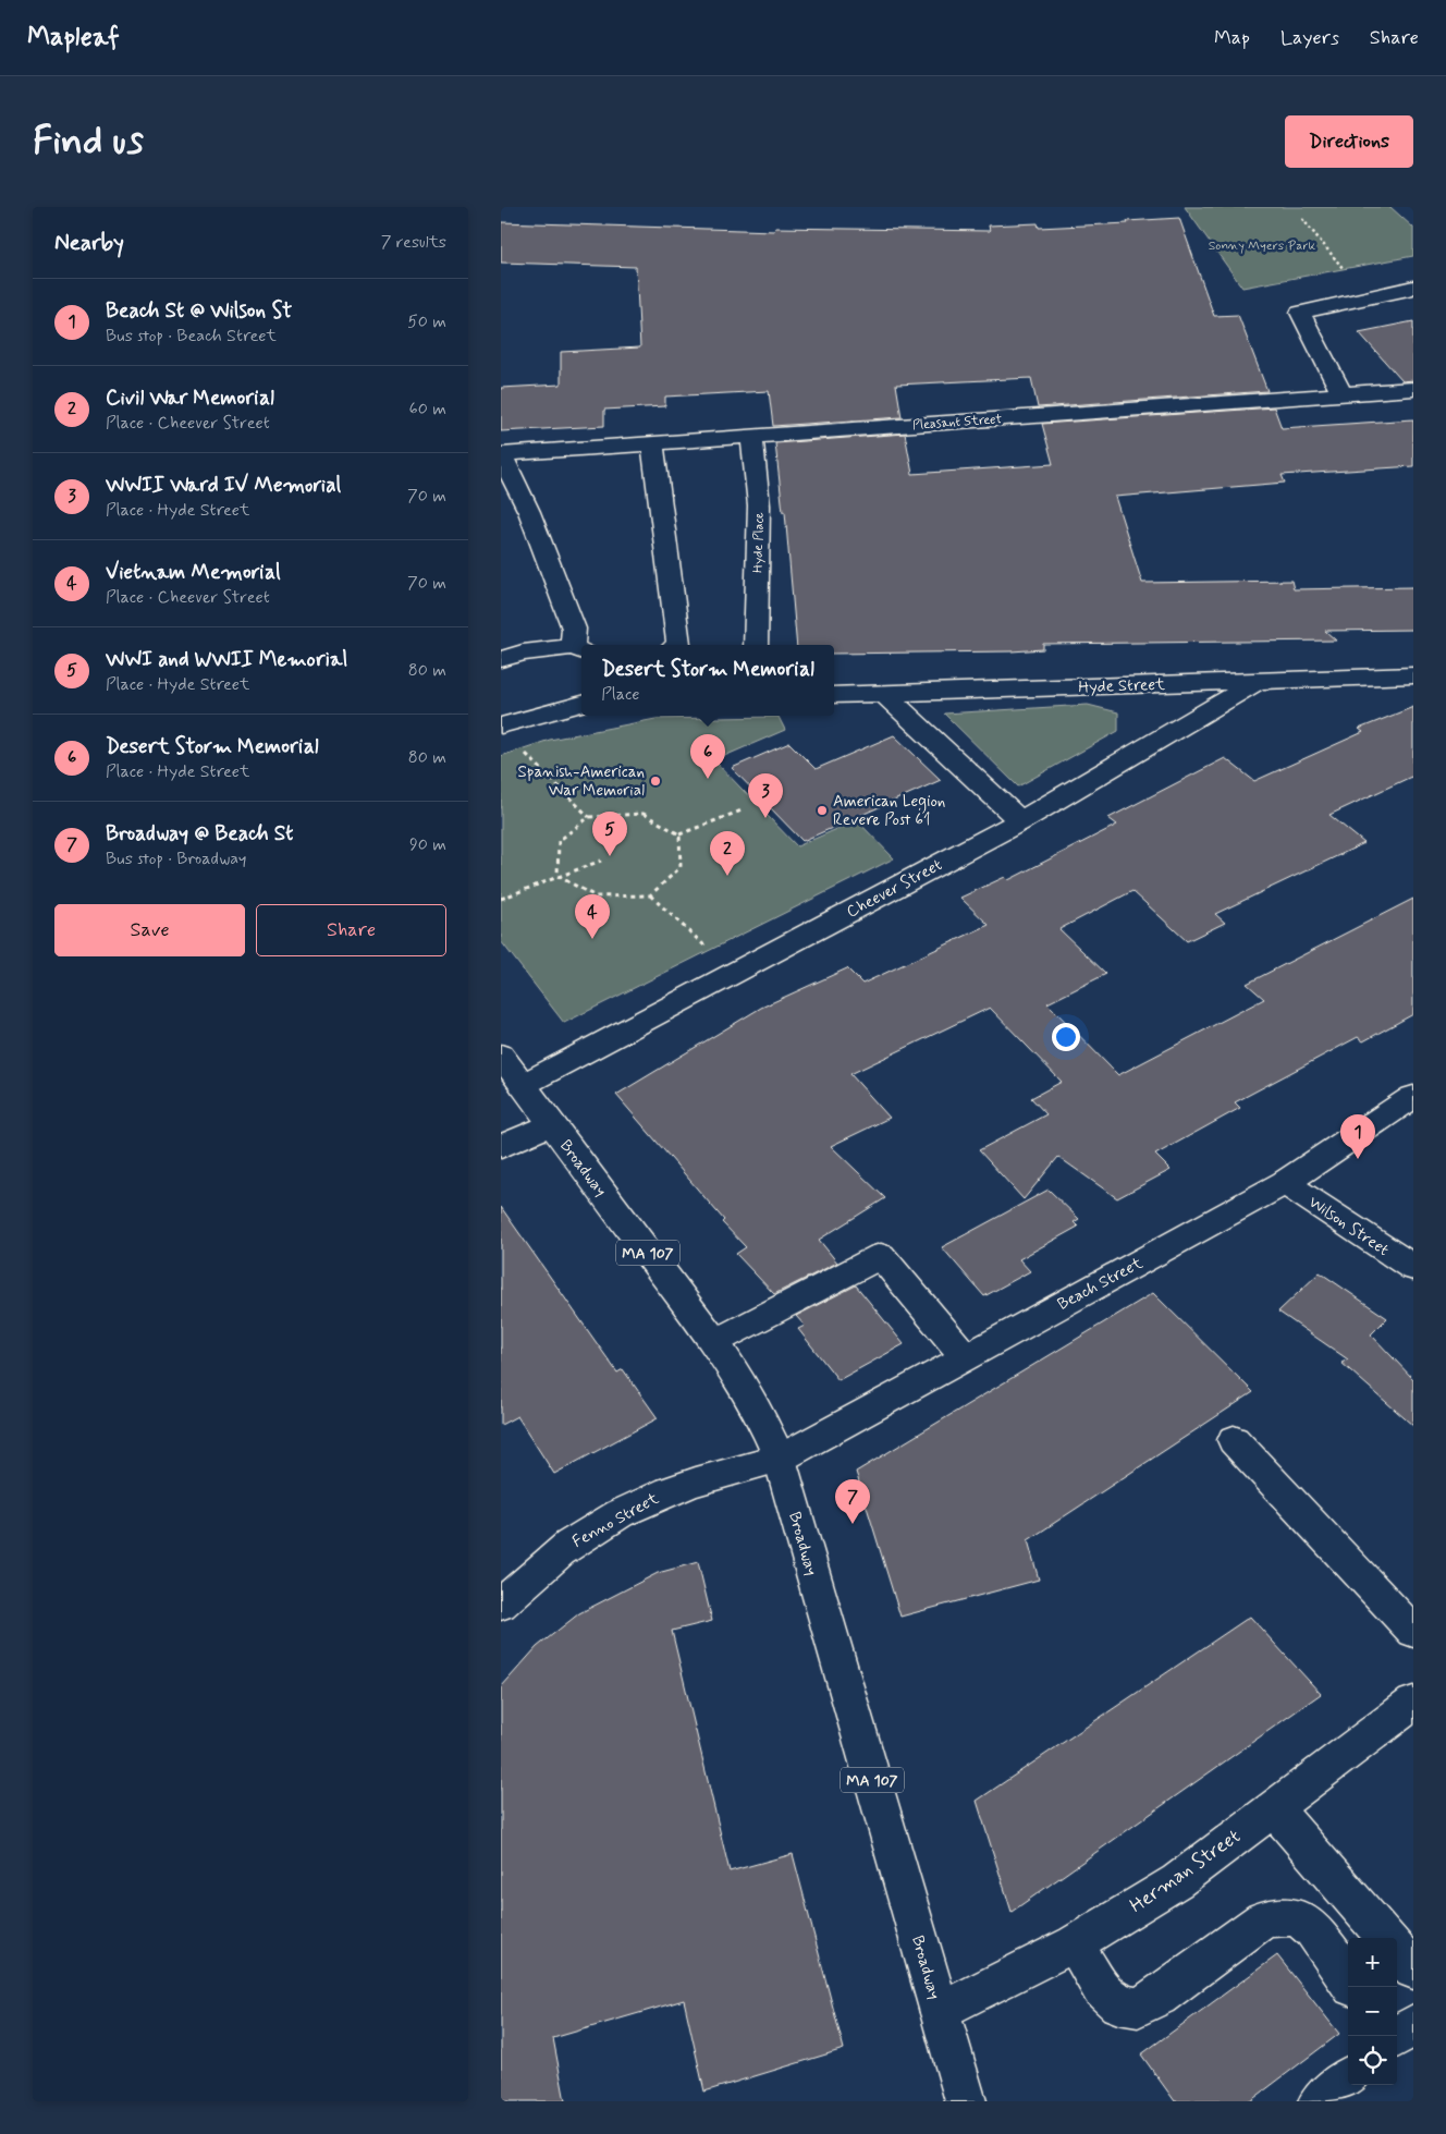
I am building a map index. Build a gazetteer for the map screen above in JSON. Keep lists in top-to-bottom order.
{
  "streets": {
    "street": [
      "Pleasant Street",
      "Hyde Place",
      "Hyde Street",
      "Cheever Street",
      "Broadway",
      "Wilson Street",
      "MA 107",
      "Beach Street",
      "Fenno Street",
      "Herman Street"
    ]
  },
  "crossings": [
    ["Pleasant Street", "Hyde Place"],
    ["Hyde Street", "Cheever Street"],
    ["Cheever Street", "Broadway"],
    ["Broadway", "Beach Street"],
    ["Broadway", "Fenno Street"],
    ["Broadway", "Herman Street"],
    ["Wilson Street", "Beach Street"],
    ["Beach Street", "Fenno Street"]
  ],
  "parks": ["Sonny Myers Park"],
  "places": ["Spanish-American War Memorial", "American Legion Revere Post 61"],
  "page": {
    "header": "Mapleaf",
    "nav": ["Map", "Layers", "Share"],
    "buttons": [
      "Directions",
      ["Save", "Share"]
    ],
    "title": "Find us",
    "heading": ["Nearby", "7 results"],
    "list": [
      {
        "mark": "1",
        "name": "Beach St @ Wilson St",
        "note": "Bus stop · Beach Street",
        "value": "50 m"
      },
      {
        "mark": "2",
        "name": "Civil War Memorial",
        "note": "Place · Cheever Street",
        "value": "60 m"
      },
      {
        "mark": "3",
        "name": "WWII Ward IV Memorial",
        "note": "Place · Hyde Street",
        "value": "70 m"
      },
      {
        "mark": "4",
        "name": "Vietnam Memorial",
        "note": "Place · Cheever Street",
        "value": "70 m"
      },
      {
        "mark": "5",
        "name": "WWI and WWII Memorial",
        "note": "Place · Hyde Street",
        "value": "80 m"
      },
      {
        "mark": "6",
        "name": "Desert Storm Memorial",
        "note": "Place · Hyde Street",
        "value": "80 m"
      },
      {
        "mark": "7",
        "name": "Broadway @ Beach St",
        "note": "Bus stop · Broadway",
        "value": "90 m"
      }
    ],
    "popup": ["Desert Storm Memorial", "Place"],
    "pins": [
      "6",
      "3",
      "5",
      "2",
      "4",
      "1",
      "7"
    ],
    "map_buttons": ["+", "−"]
  }
}
